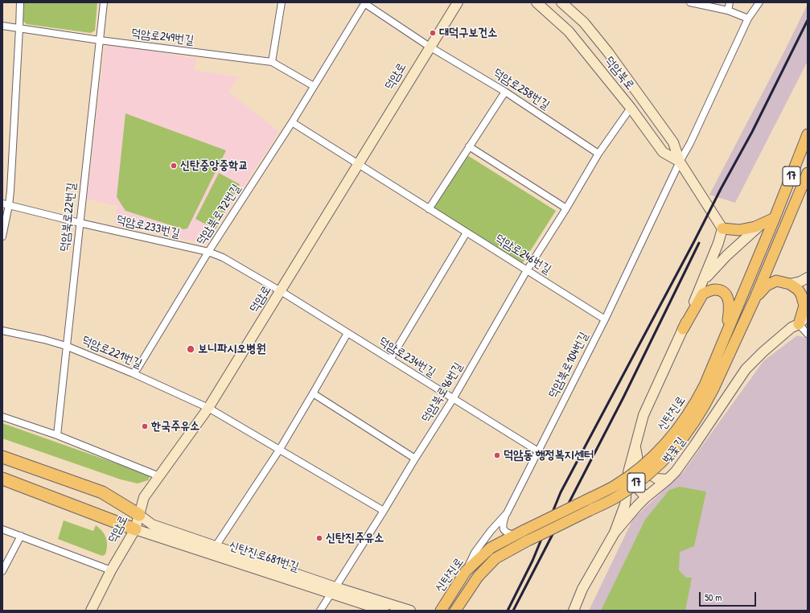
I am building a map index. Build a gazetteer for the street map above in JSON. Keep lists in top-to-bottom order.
{
  "streets": {
    "main road": ["17", "신탄진로"],
    "street": [
      "덕암로249번길",
      "덕암북로",
      "덕암로",
      "덕암로258번길",
      "덕암북로72번길",
      "덕암북로22번길",
      "덕암로233번길",
      "덕암로246번길",
      "덕암로221번길",
      "덕암로234번길",
      "덕암북로104번길",
      "덕암북로96번길",
      "벚꽃길",
      "신탄진로681번길"
    ]
  },
  "crossings": [
    ["덕암로249번길", "덕암북로72번길"],
    ["덕암로249번길", "덕암북로22번길"],
    ["덕암북로", "덕암북로104번길"],
    ["덕암북로", "덕암북로96번길"],
    ["덕암북로", "신탄진로"],
    ["덕암로", "덕암로258번길"],
    ["덕암로", "덕암로233번길"],
    ["덕암로", "덕암로246번길"],
    ["덕암로", "덕암로221번길"],
    ["덕암로", "덕암로234번길"],
    ["덕암로", "신탄진로681번길"],
    ["덕암로258번길", "덕암북로72번길"],
    ["덕암로258번길", "덕암북로96번길"],
    ["덕암북로72번길", "덕암로233번길"],
    ["덕암북로72번길", "덕암로246번길"],
    ["덕암북로72번길", "덕암로221번길"],
    ["덕암북로22번길", "덕암로233번길"],
    ["덕암북로22번길", "덕암로221번길"],
    ["덕암로233번길", "덕암로234번길"],
    ["덕암로246번길", "덕암북로104번길"],
    ["덕암로246번길", "덕암북로96번길"],
    ["덕암로221번길", "덕암북로96번길"],
    ["덕암로221번길", "신탄진로681번길"],
    ["덕암로234번길", "덕암북로104번길"],
    ["덕암로234번길", "덕암북로96번길"],
    ["덕암로234번길", "신탄진로681번길"],
    ["덕암북로104번길", "신탄진로"],
    ["덕암북로96번길", "신탄진로681번길"],
    ["신탄진로", "벚꽃길"]
  ],
  "places": [
    "대덕구보건소",
    "신탄중앙중학교",
    "보니파시오병원",
    "한국주유소",
    "덕암동 행정복지센터",
    "신탄진주유소"
  ],
  "scale_bar": "50 m"
}
